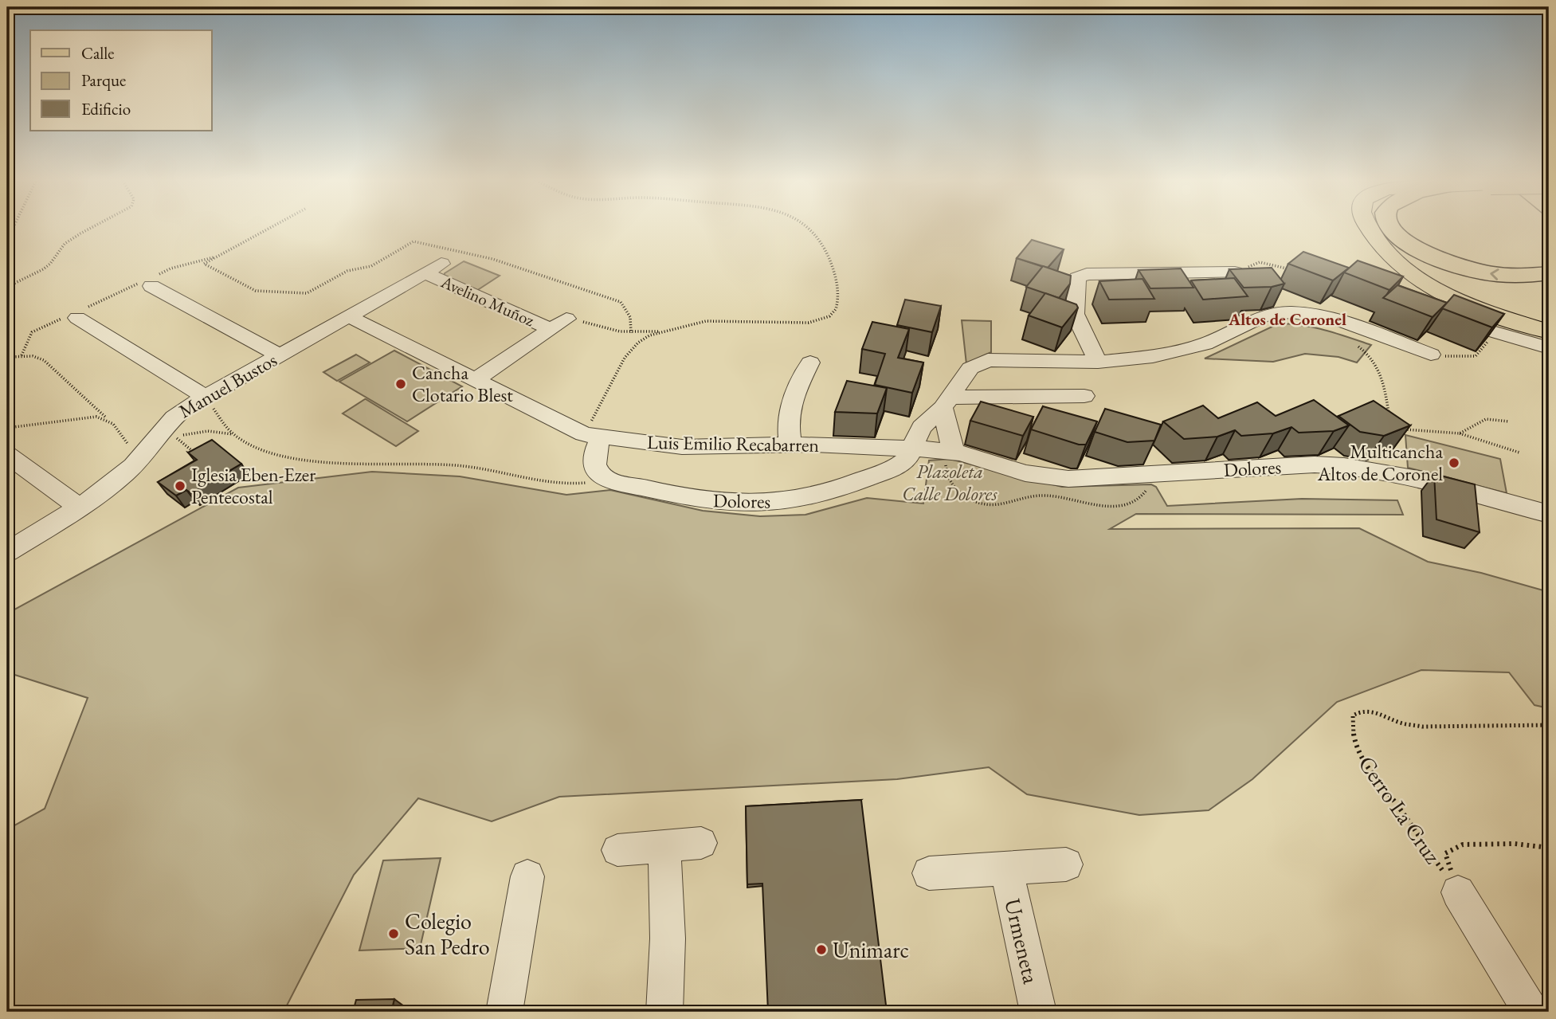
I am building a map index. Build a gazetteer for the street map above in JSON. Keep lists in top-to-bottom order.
{
  "streets": {
    "street": [
      "Avelino Muñoz",
      "Manuel Bustos",
      "Luis Emilio Recabarren",
      "Dolores",
      "Urmeneta"
    ],
    "path": ["Cerro La Cruz"]
  },
  "crossings": [
    ["Avelino Muñoz", "Manuel Bustos"],
    ["Manuel Bustos", "Luis Emilio Recabarren"],
    ["Luis Emilio Recabarren", "Dolores"]
  ],
  "districts": ["Altos de Coronel"],
  "parks": ["Plazoleta Calle Dolores"],
  "places": [
    "Cancha Clotario Blest",
    "Multicancha Altos de Coronel",
    "Iglesia Eben-Ezer Pentecostal",
    "Colegio San Pedro",
    "Unimarc"
  ],
  "legend": ["Calle", "Parque", "Edificio"]
}
